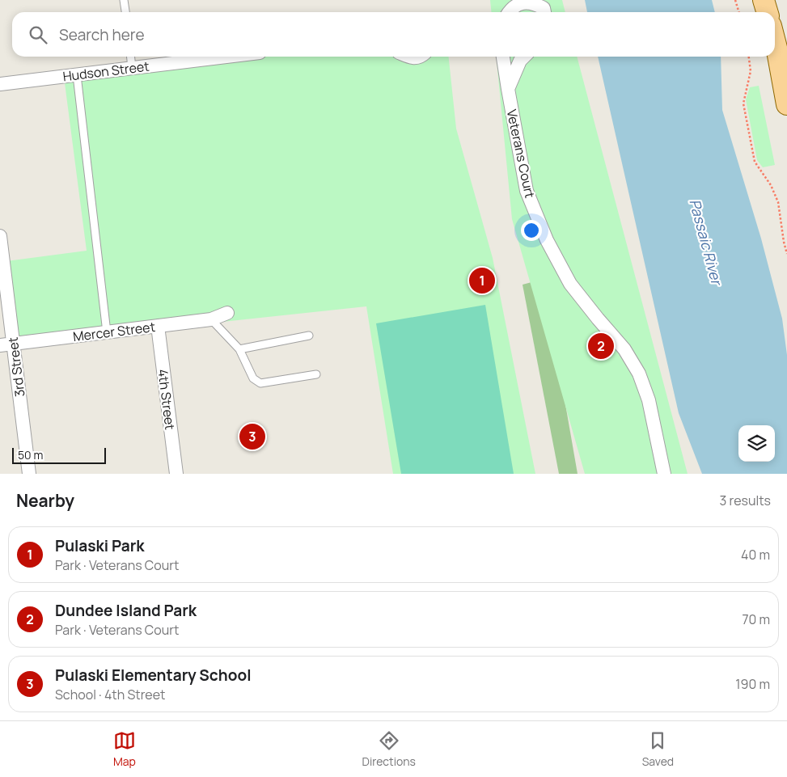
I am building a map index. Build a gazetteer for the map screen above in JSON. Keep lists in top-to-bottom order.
{
  "streets": {
    "street": [
      "Hudson Street",
      "Veterans Court",
      "Mercer Street",
      "3rd Street",
      "4th Street"
    ]
  },
  "crossings": [
    ["Mercer Street", "3rd Street"],
    ["Mercer Street", "4th Street"]
  ],
  "water": ["Passaic River"],
  "scale_bar": "50 m",
  "page": {
    "search": "Search here",
    "pins": ["1", "2", "3"],
    "scale": "50 m",
    "heading": ["Nearby", "3 results"],
    "list": [
      {
        "mark": "1",
        "name": "Pulaski Park",
        "note": "Park · Veterans Court",
        "value": "40 m"
      },
      {
        "mark": "2",
        "name": "Dundee Island Park",
        "note": "Park · Veterans Court",
        "value": "70 m"
      },
      {
        "mark": "3",
        "name": "Pulaski Elementary School",
        "note": "School · 4th Street",
        "value": "190 m"
      }
    ],
    "nav": ["Map", "Directions", "Saved"]
  }
}
